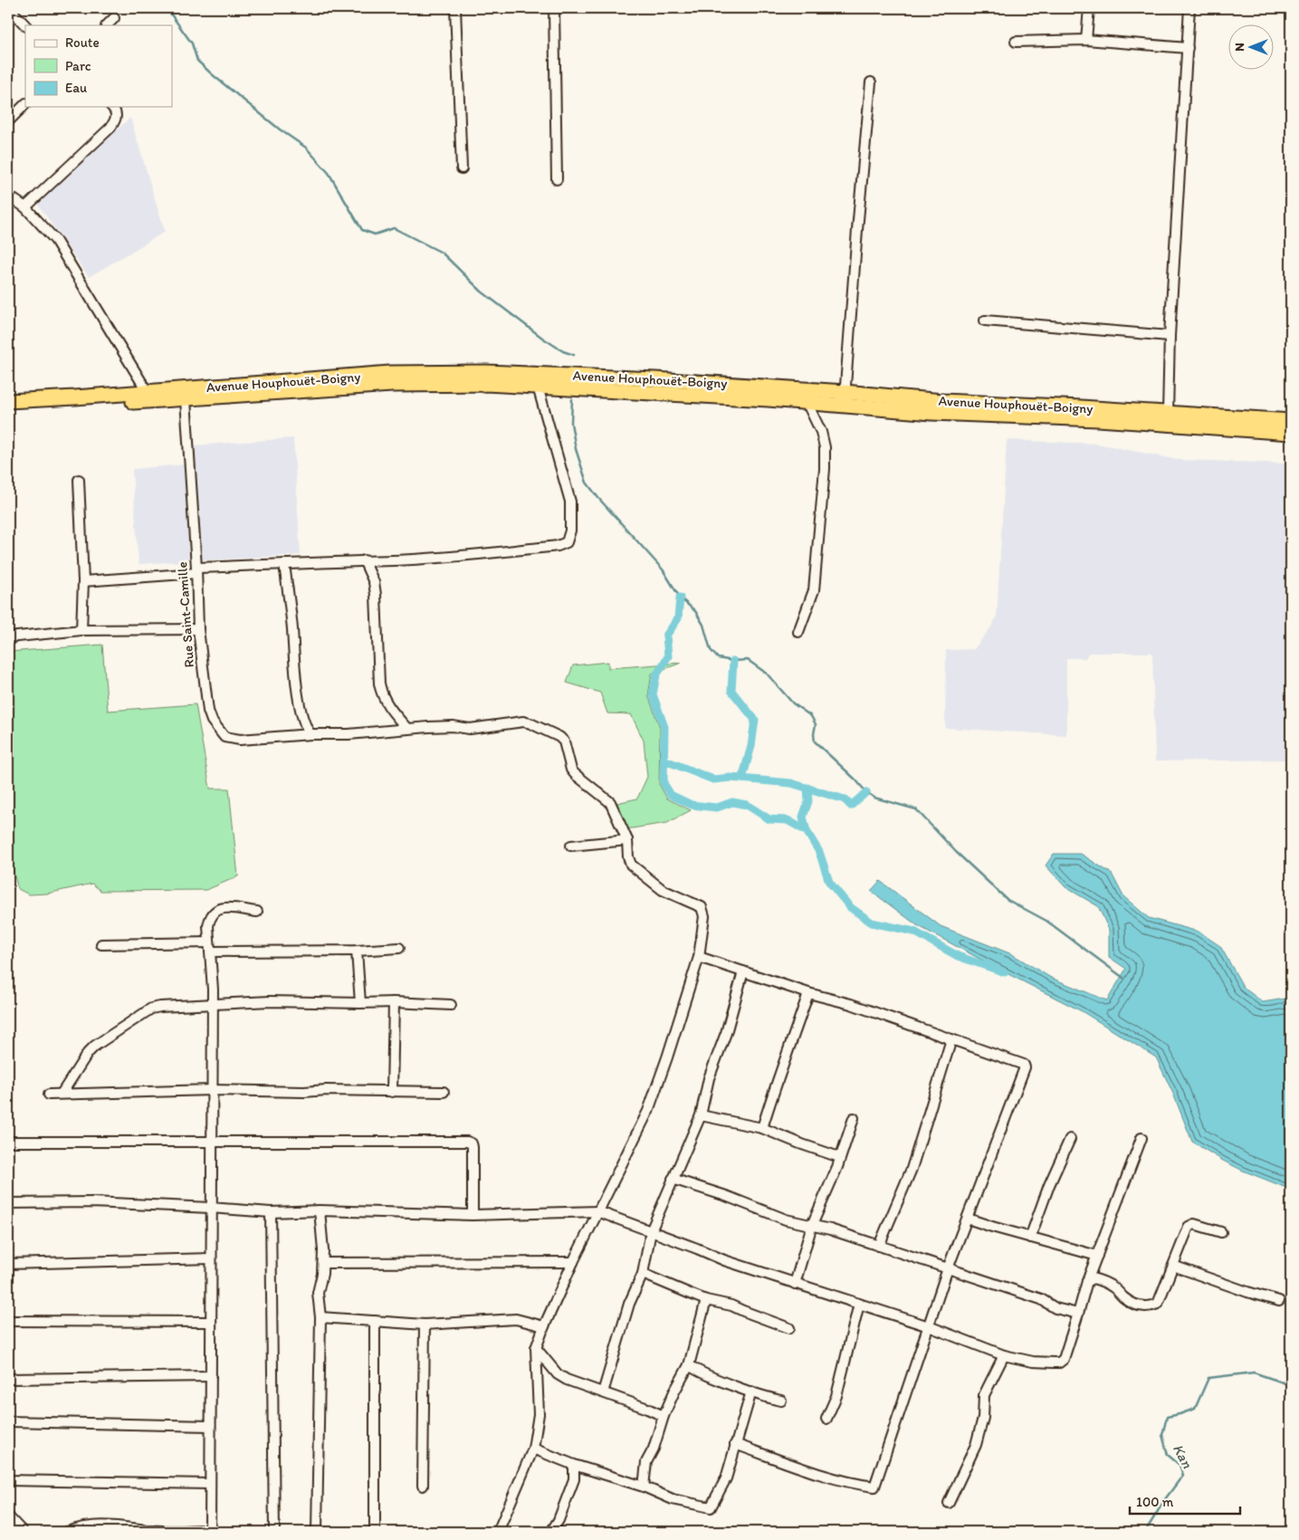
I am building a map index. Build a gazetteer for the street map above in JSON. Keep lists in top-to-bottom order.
{
  "streets": {
    "highway": ["Avenue Houphouët-Boigny"],
    "street": ["Rue Saint-Camille"]
  },
  "crossings": [
    ["Avenue Houphouët-Boigny", "Rue Saint-Camille"]
  ],
  "water": ["Kan"],
  "legend": ["Route", "Parc", "Eau"],
  "scale_bar": "100 m",
  "north": "left"
}
